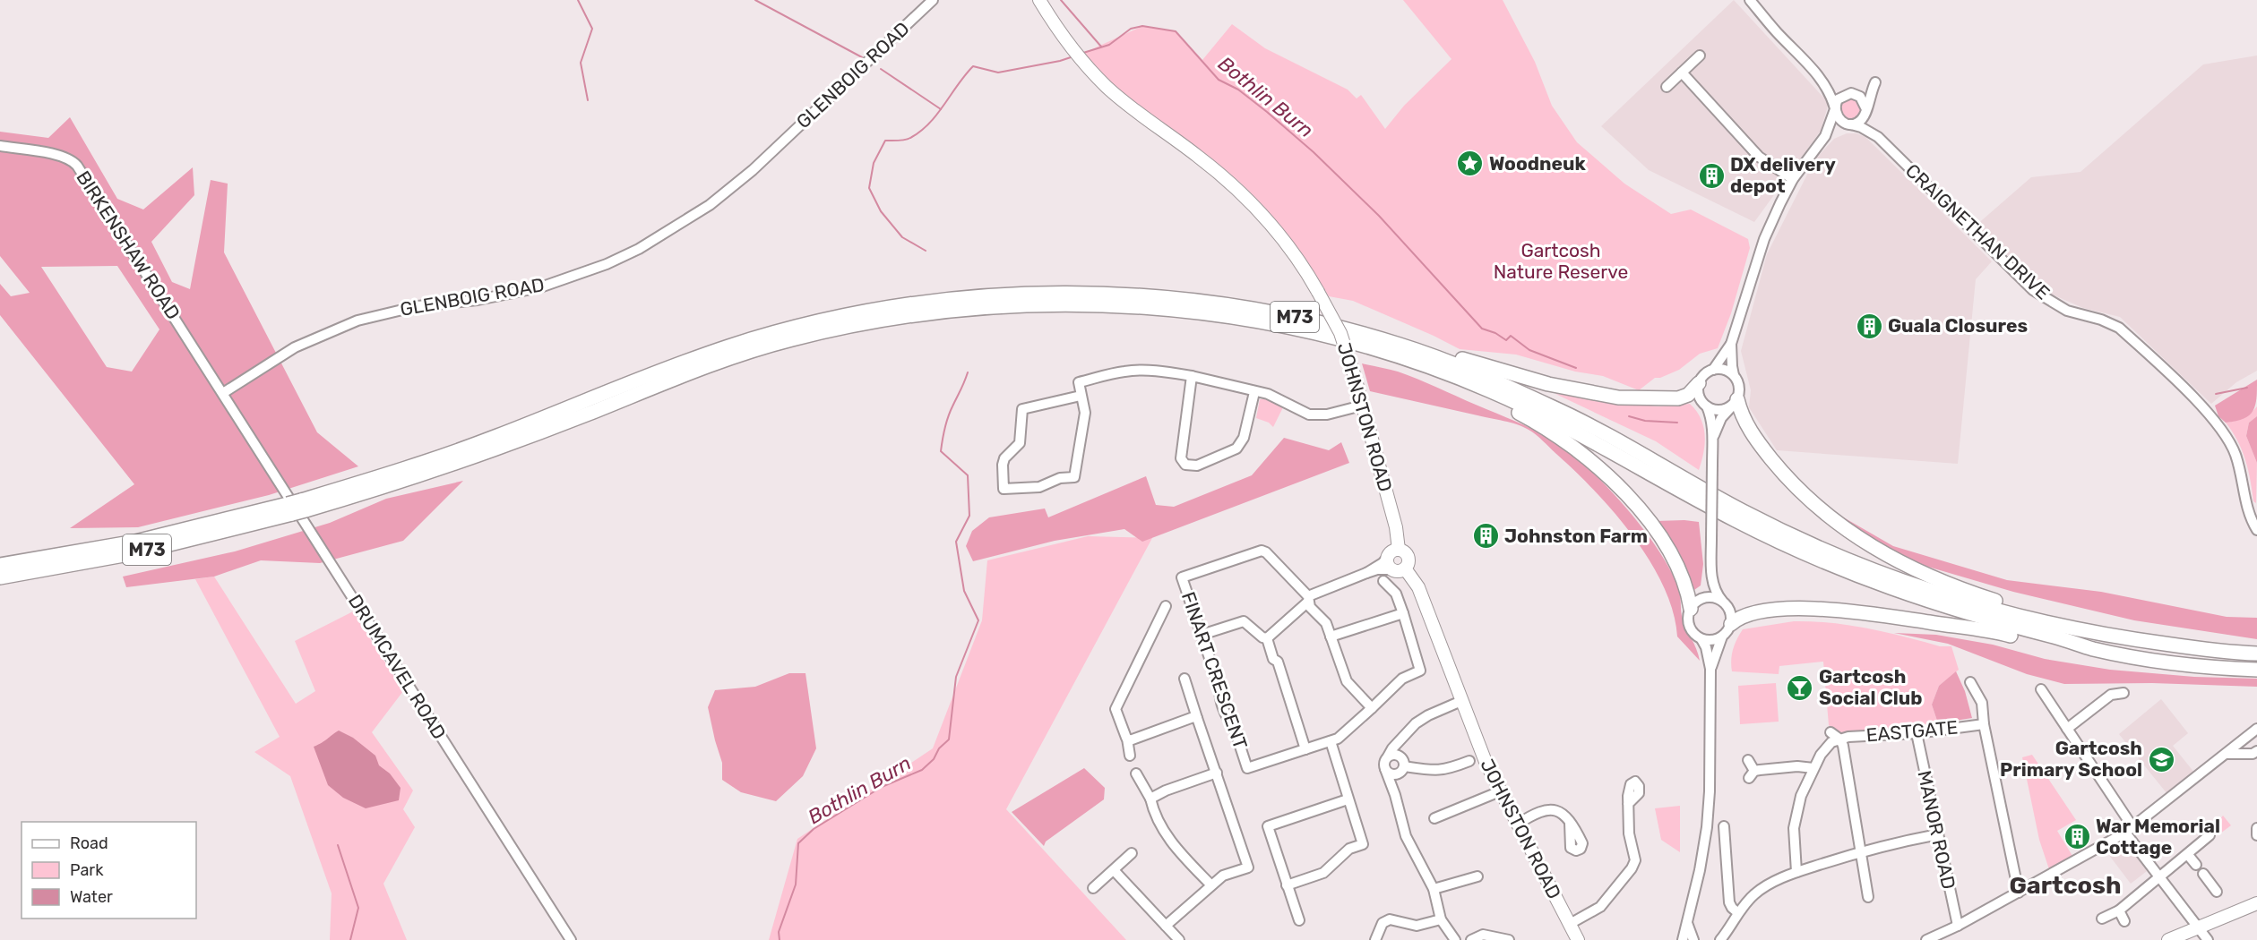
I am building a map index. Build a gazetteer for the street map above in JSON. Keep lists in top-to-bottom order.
{
  "streets": {
    "highway": ["M73"],
    "main road": ["JOHNSTON ROAD"],
    "street": [
      "GLENBOIG ROAD",
      "CRAIGNETHAN DRIVE",
      "BIRKENSHAW ROAD",
      "DRUMCAVEL ROAD",
      "FINART CRESCENT",
      "EASTGATE",
      "MANOR ROAD"
    ]
  },
  "crossings": [
    ["GLENBOIG ROAD", "BIRKENSHAW ROAD"],
    ["GLENBOIG ROAD", "DRUMCAVEL ROAD"],
    ["BIRKENSHAW ROAD", "DRUMCAVEL ROAD"],
    ["EASTGATE", "MANOR ROAD"]
  ],
  "districts": ["Gartcosh"],
  "water": ["Bothlin Burn"],
  "parks": ["Gartcosh Nature Reserve"],
  "places": {
    "place": ["Woodneuk"],
    "building": [
      "DX delivery depot",
      "Guala Closures",
      "Johnston Farm",
      "War Memorial Cottage"
    ],
    "bar": ["Gartcosh Social Club"],
    "school or university": ["Gartcosh Primary School"]
  },
  "legend": ["Road", "Park", "Water"]
}
